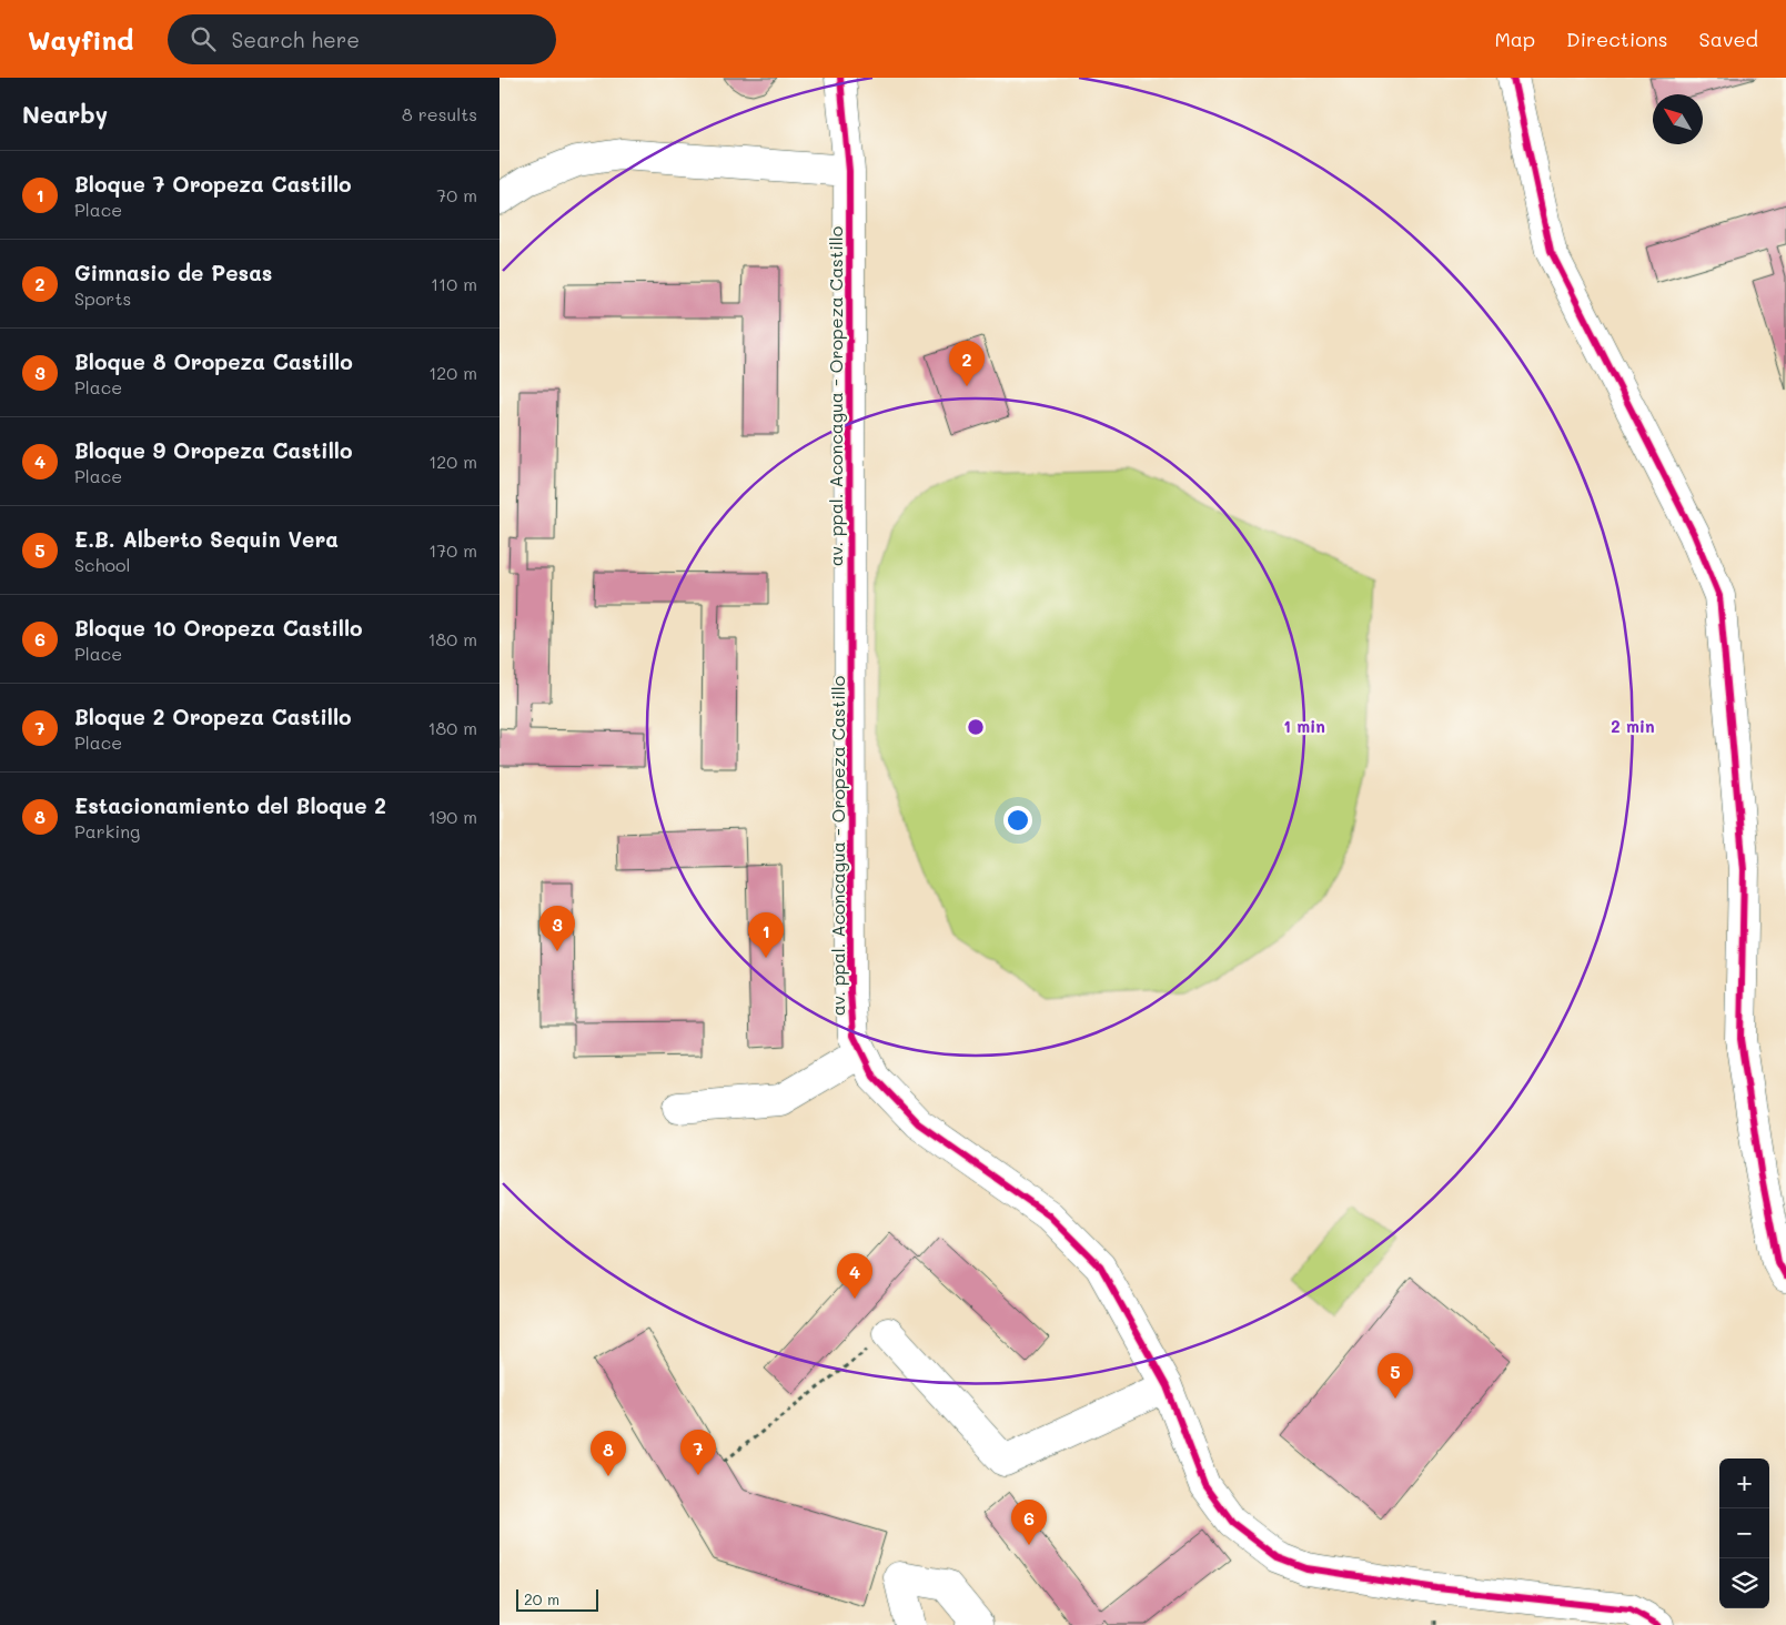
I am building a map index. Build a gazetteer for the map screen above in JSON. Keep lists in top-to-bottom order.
{
  "streets": {
    "street": ["av. ppal. Aconcagua - Oropeza Castillo"]
  },
  "scale_bar": "20 m",
  "north": "top left",
  "page": {
    "header": "Wayfind",
    "search": "Search here",
    "nav": ["Map", "Directions", "Saved"],
    "heading": ["Nearby", "8 results"],
    "list": [
      {
        "mark": "1",
        "name": "Bloque 7 Oropeza Castillo",
        "note": "Place",
        "value": "70 m"
      },
      {
        "mark": "2",
        "name": "Gimnasio de Pesas",
        "note": "Sports",
        "value": "110 m"
      },
      {
        "mark": "3",
        "name": "Bloque 8 Oropeza Castillo",
        "note": "Place",
        "value": "120 m"
      },
      {
        "mark": "4",
        "name": "Bloque 9 Oropeza Castillo",
        "note": "Place",
        "value": "120 m"
      },
      {
        "mark": "5",
        "name": "E.B. Alberto Sequin Vera",
        "note": "School",
        "value": "170 m"
      },
      {
        "mark": "6",
        "name": "Bloque 10 Oropeza Castillo",
        "note": "Place",
        "value": "180 m"
      },
      {
        "mark": "7",
        "name": "Bloque 2 Oropeza Castillo",
        "note": "Place",
        "value": "180 m"
      },
      {
        "mark": "8",
        "name": "Estacionamiento del Bloque 2",
        "note": "Parking",
        "value": "190 m"
      }
    ],
    "pins": [
      "2",
      "3",
      "1",
      "4",
      "5",
      "7",
      "8",
      "6"
    ],
    "map_buttons": ["+", "−"],
    "scale": "20 m"
  },
  "rings": ["1 min", "2 min"]
}
